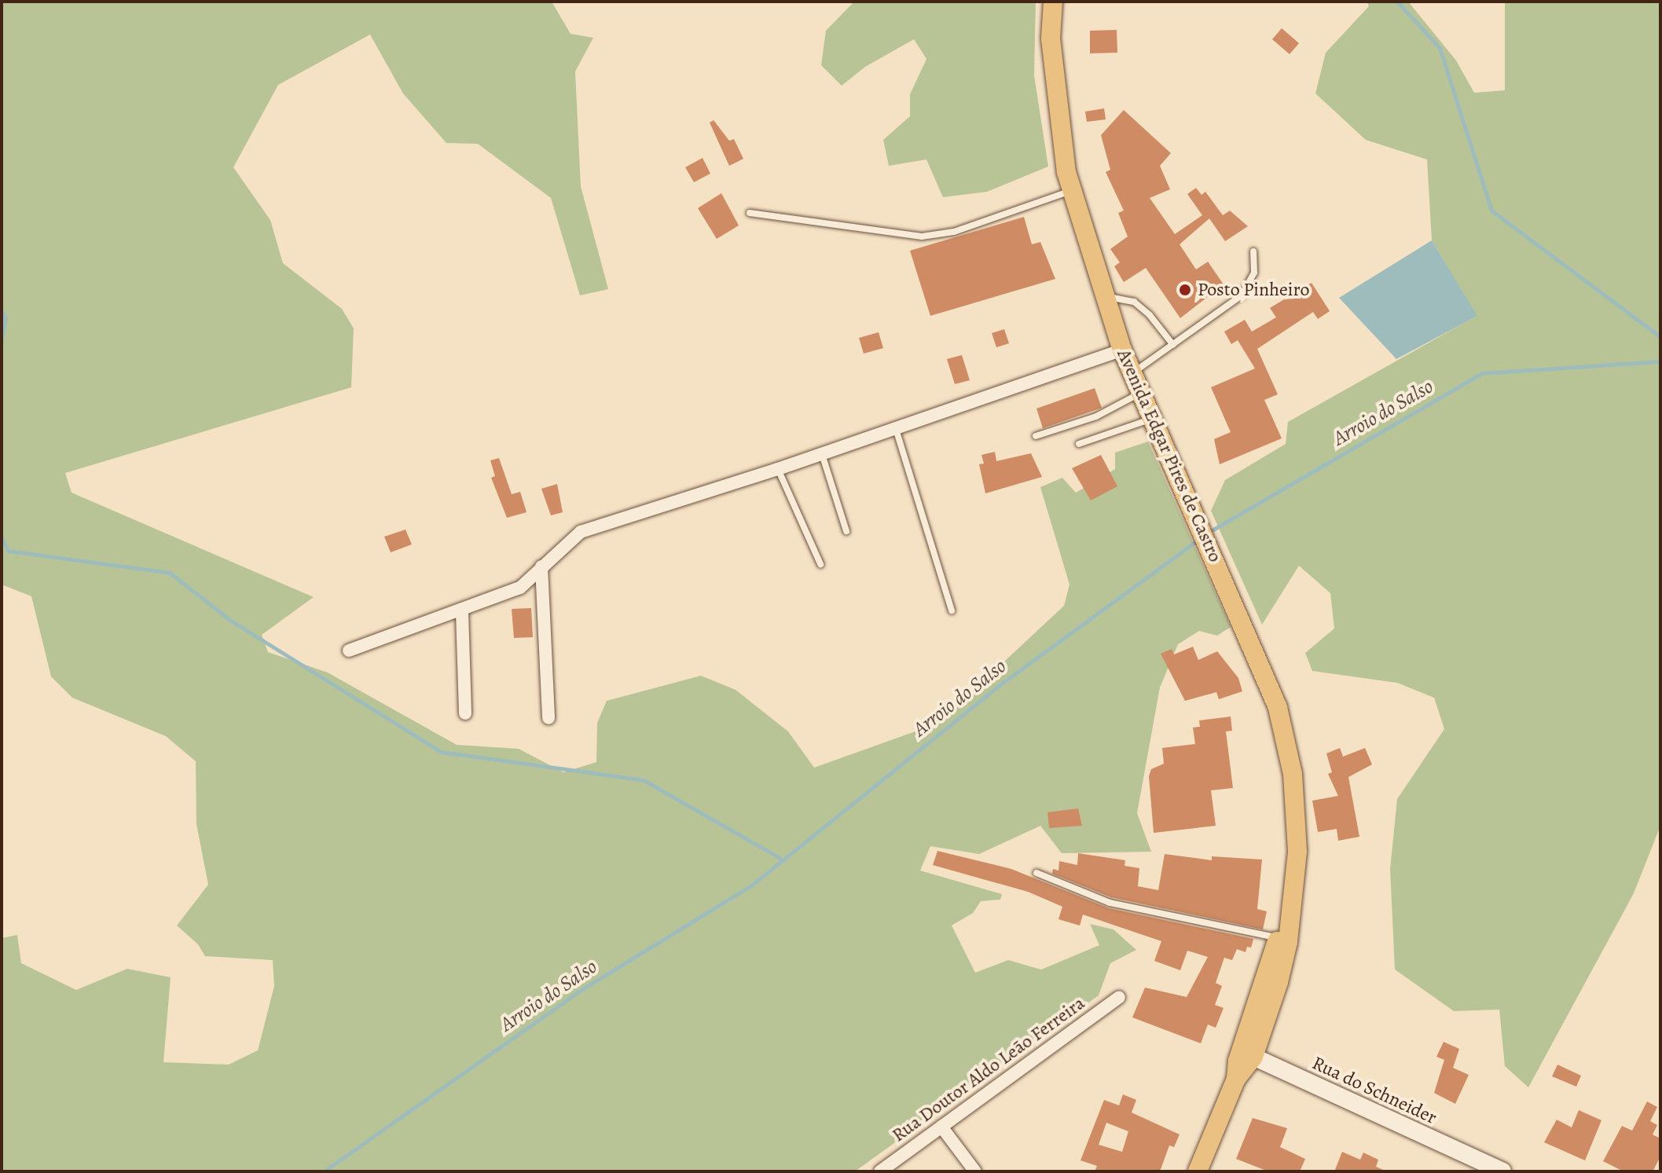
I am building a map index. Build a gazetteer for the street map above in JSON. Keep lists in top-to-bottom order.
{
  "streets": {
    "main road": ["Avenida Edgar Pires de Castro"],
    "street": ["Rua Doutor Aldo Leão Ferreira", "Rua do Schneider"]
  },
  "crossings": [
    ["Avenida Edgar Pires de Castro", "Rua do Schneider"]
  ],
  "water": ["Arroio do Salso"],
  "places": ["Posto Pinheiro"]
}
